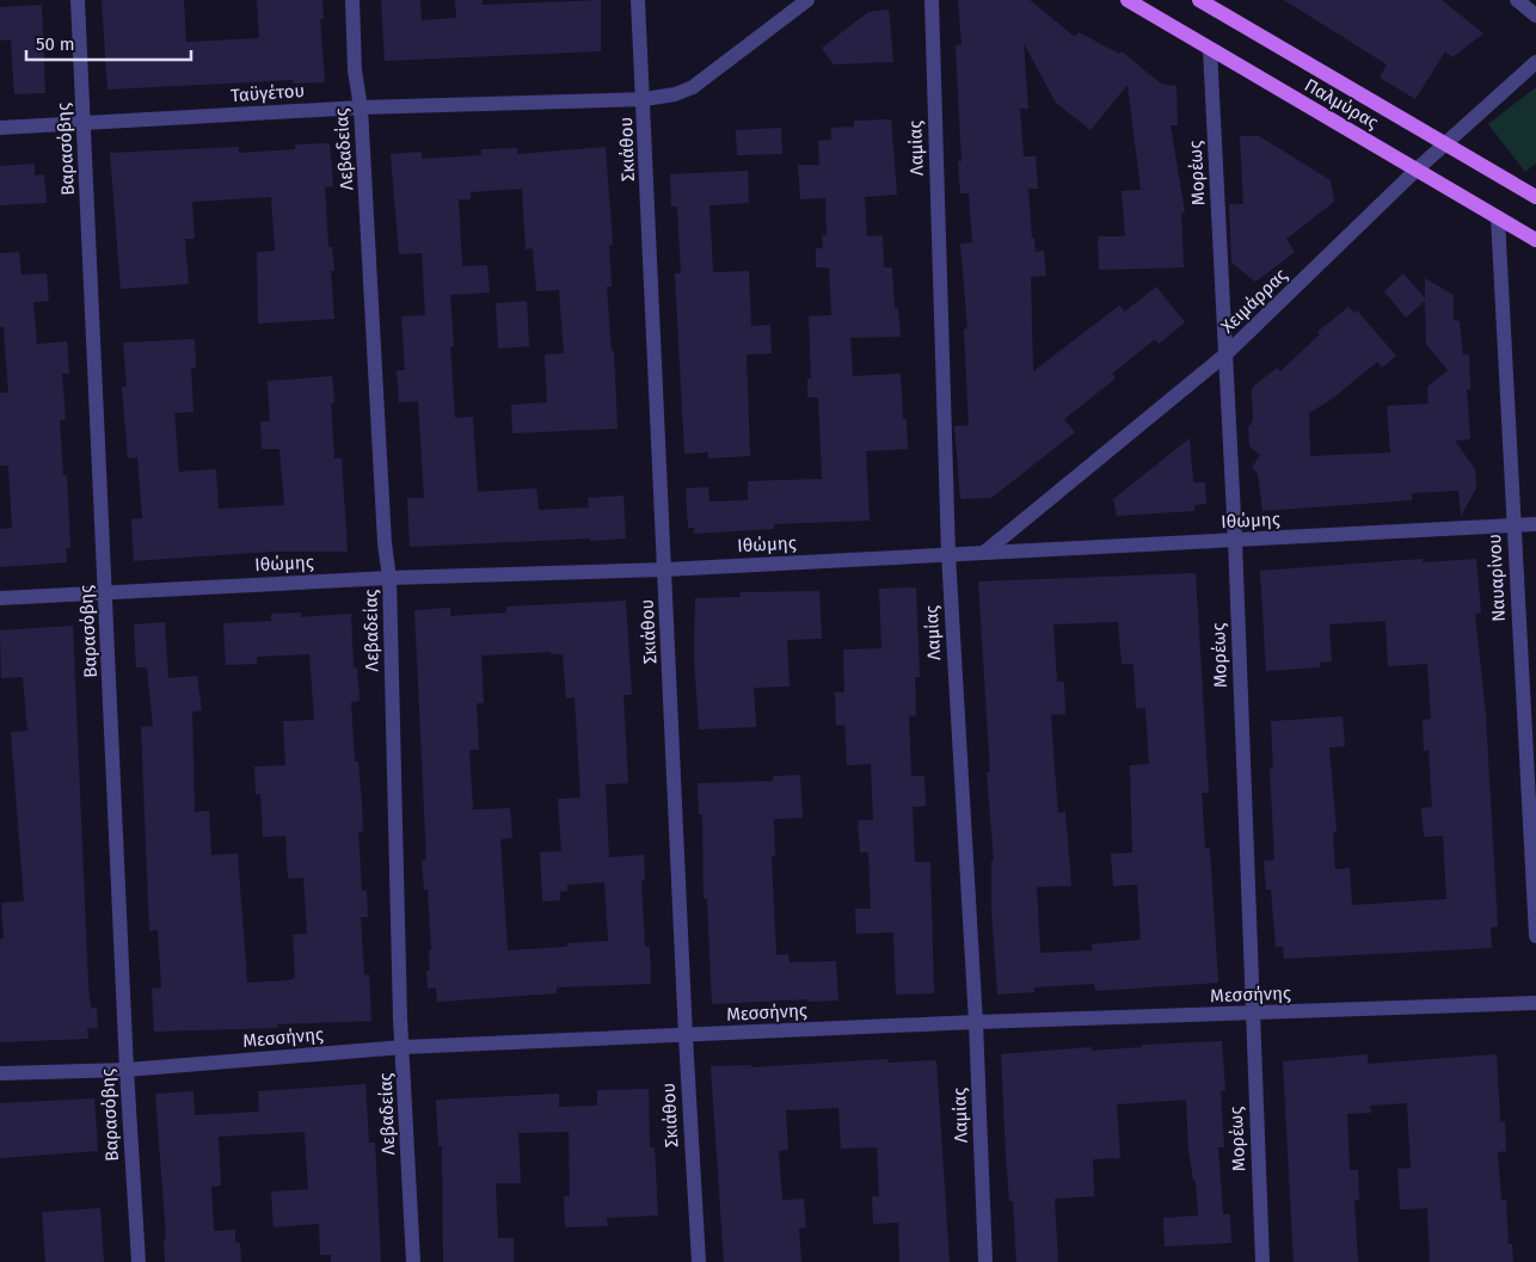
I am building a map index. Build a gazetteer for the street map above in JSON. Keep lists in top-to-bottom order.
{
  "streets": {
    "main road": ["Παλμύρας"],
    "street": [
      "Ταϋγέτου",
      "Λαμίας",
      "Βαρασόβης",
      "Λεβαδείας",
      "Σκιάθου",
      "Μορέως",
      "Χειμάρρας",
      "Ιθώμης",
      "Ναυαρίνου",
      "Μεσσήνης"
    ]
  },
  "crossings": [
    ["Ταϋγέτου", "Βαρασόβης"],
    ["Ταϋγέτου", "Λεβαδείας"],
    ["Ταϋγέτου", "Σκιάθου"],
    ["Παλμύρας", "Μορέως"],
    ["Παλμύρας", "Χειμάρρας"],
    ["Παλμύρας", "Ναυαρίνου"],
    ["Λαμίας", "Ιθώμης"],
    ["Λαμίας", "Μεσσήνης"],
    ["Βαρασόβης", "Ιθώμης"],
    ["Βαρασόβης", "Μεσσήνης"],
    ["Λεβαδείας", "Ιθώμης"],
    ["Λεβαδείας", "Μεσσήνης"],
    ["Σκιάθου", "Ιθώμης"],
    ["Σκιάθου", "Μεσσήνης"],
    ["Μορέως", "Χειμάρρας"],
    ["Μορέως", "Ιθώμης"],
    ["Μορέως", "Μεσσήνης"],
    ["Χειμάρρας", "Ιθώμης"],
    ["Ιθώμης", "Ναυαρίνου"]
  ],
  "scale_bar": "50 m"
}
